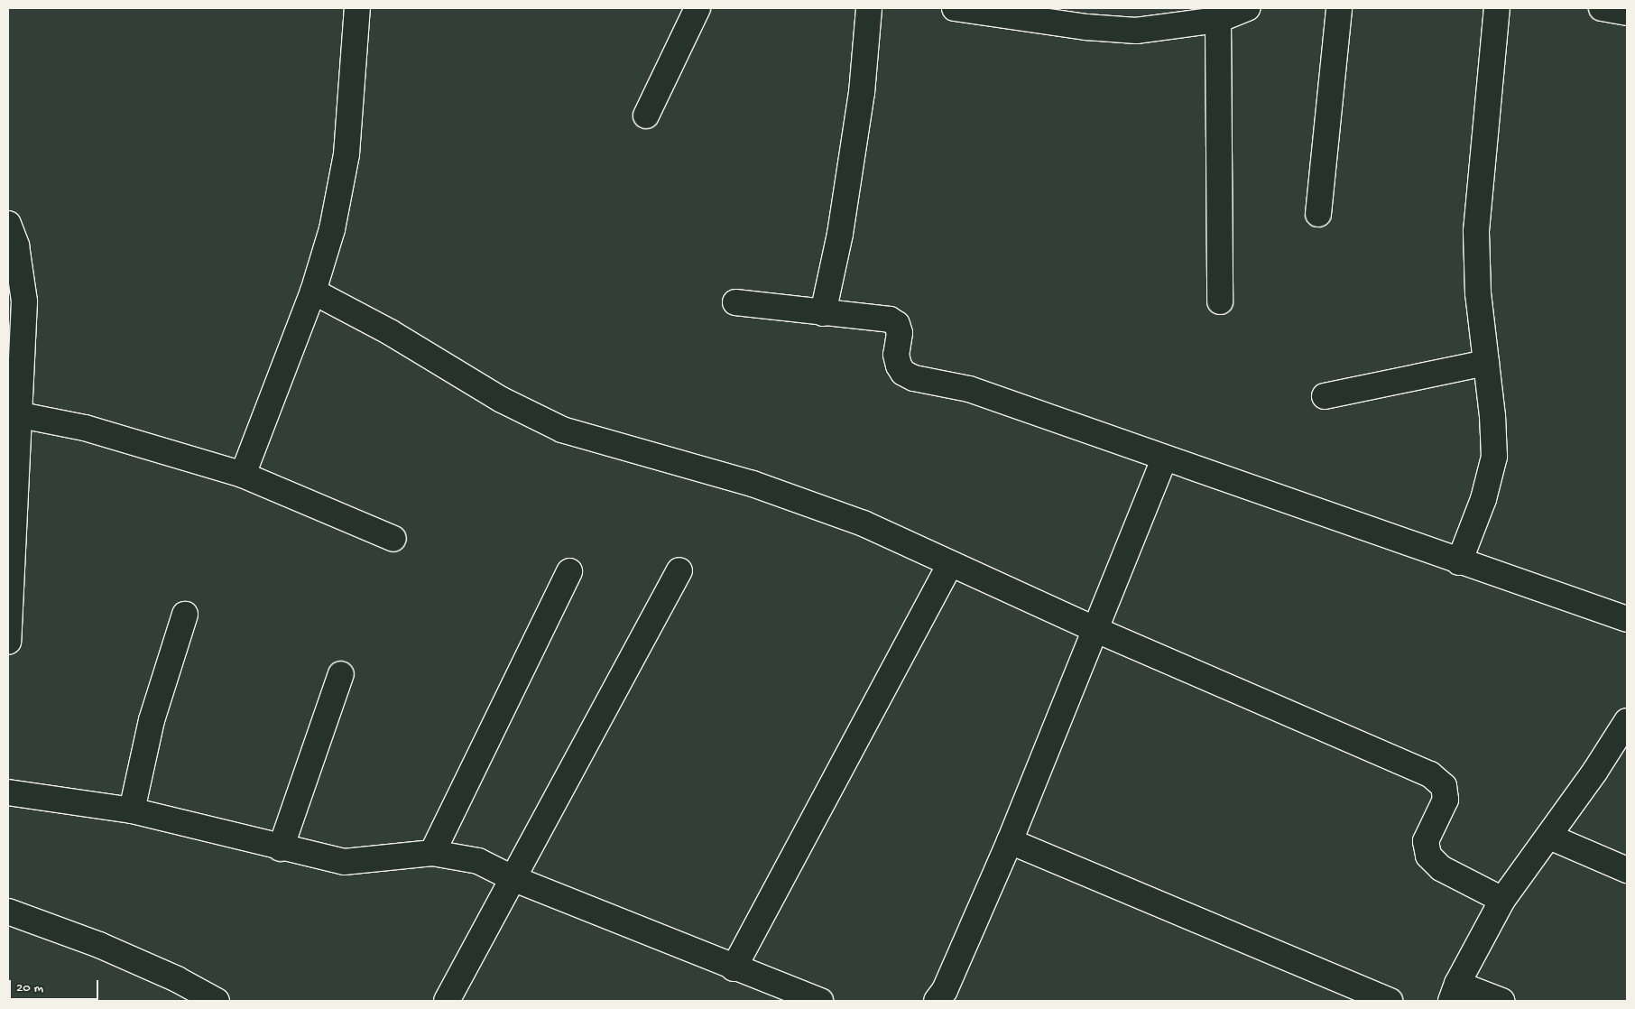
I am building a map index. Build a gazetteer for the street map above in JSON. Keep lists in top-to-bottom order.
{
  "scale_bar": "20 m"
}
